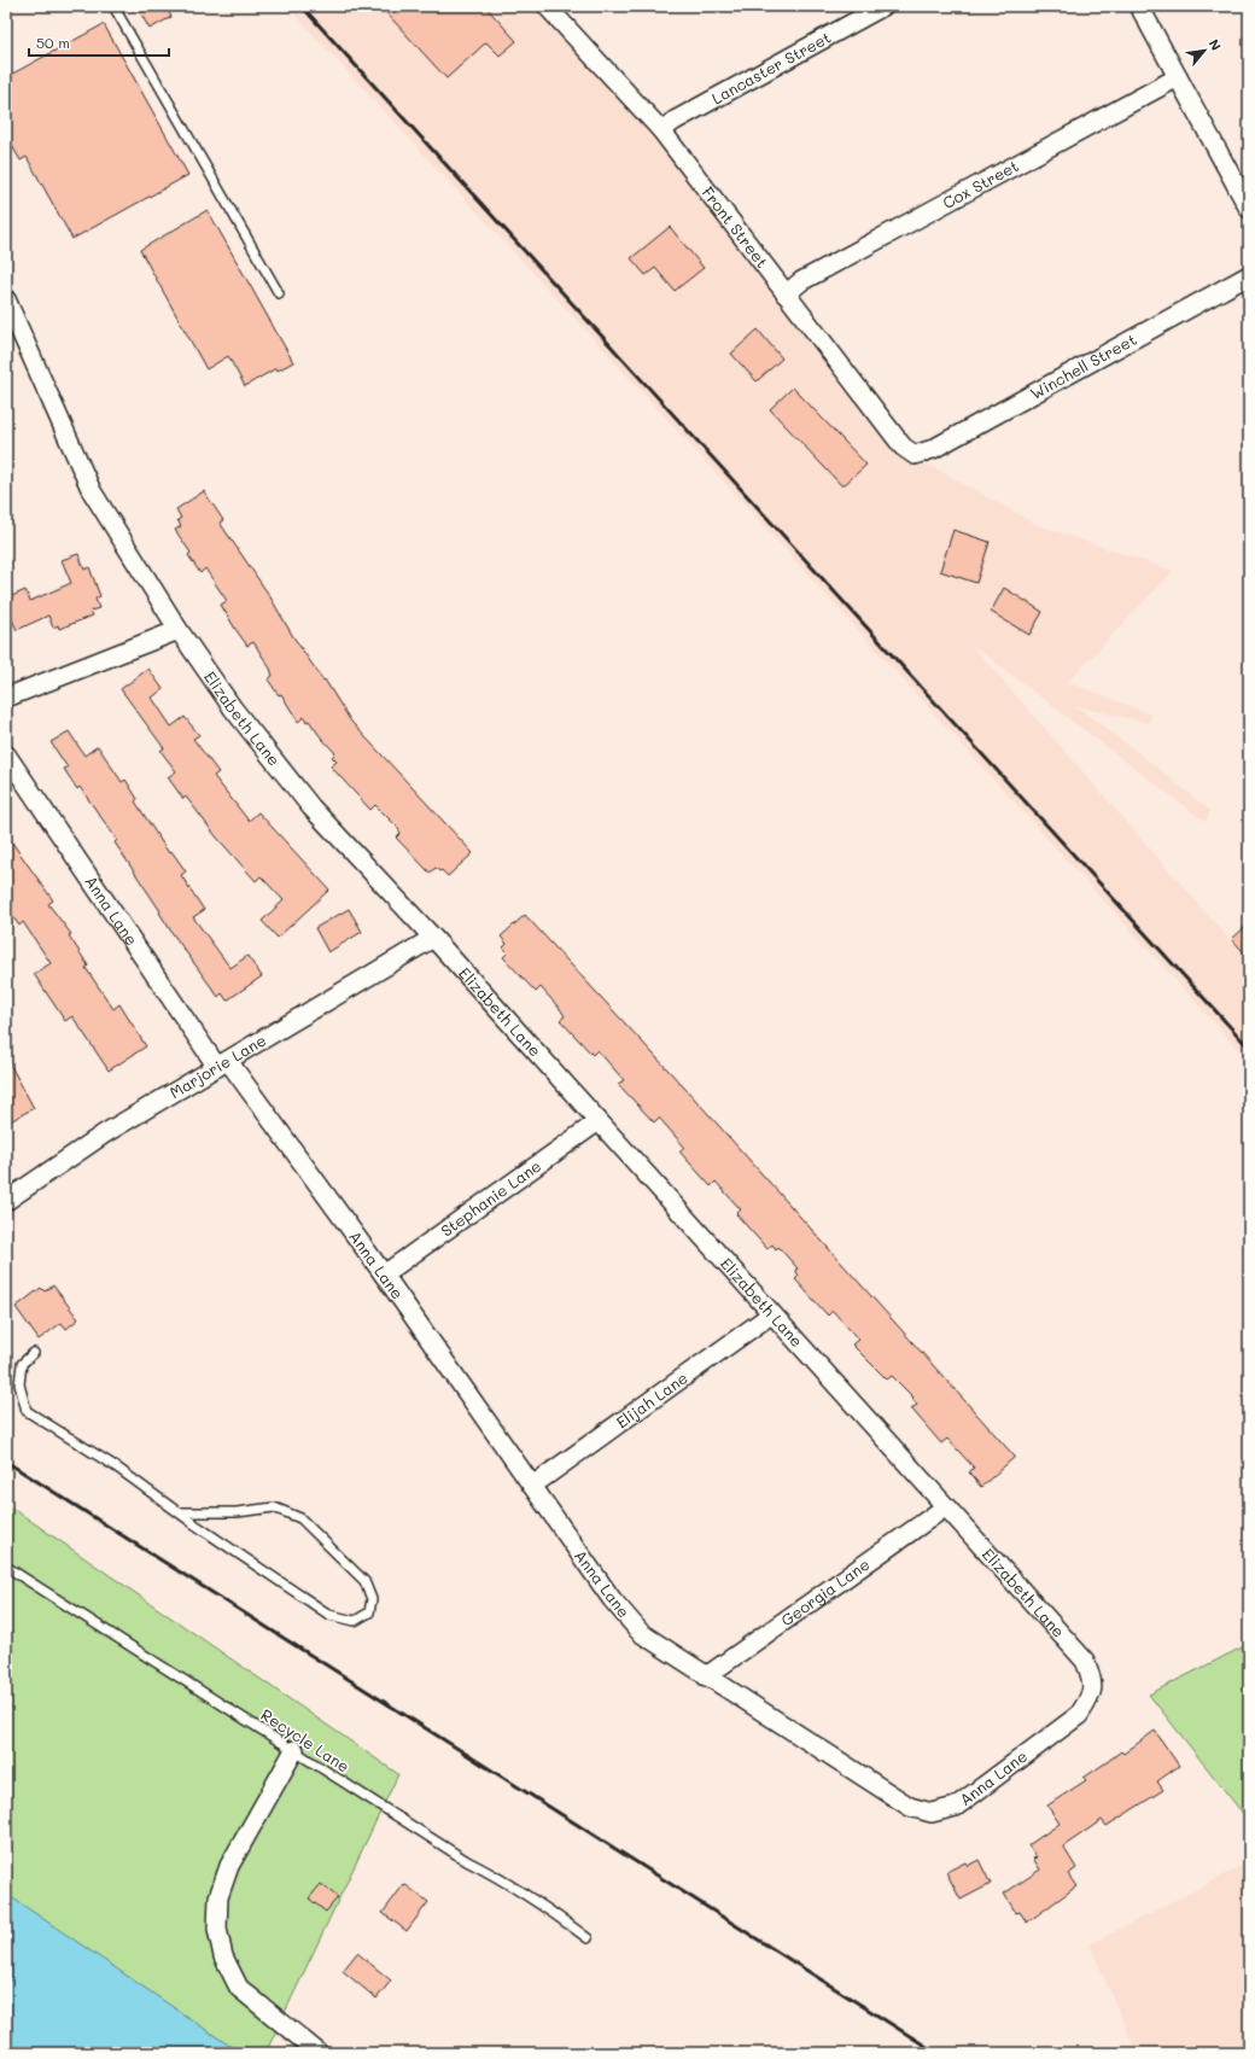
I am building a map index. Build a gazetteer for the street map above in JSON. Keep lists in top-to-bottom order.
{
  "streets": {
    "street": [
      "Lancaster Street",
      "Cox Street",
      "Front Street",
      "Winchell Street",
      "Elizabeth Lane",
      "Anna Lane",
      "Marjorie Lane",
      "Stephanie Lane",
      "Elijah Lane",
      "Georgia Lane"
    ],
    "lane": ["Recycle Lane"]
  },
  "crossings": [
    ["Lancaster Street", "Front Street"],
    ["Cox Street", "Front Street"],
    ["Front Street", "Winchell Street"],
    ["Elizabeth Lane", "Anna Lane"],
    ["Elizabeth Lane", "Marjorie Lane"],
    ["Elizabeth Lane", "Stephanie Lane"],
    ["Elizabeth Lane", "Elijah Lane"],
    ["Elizabeth Lane", "Georgia Lane"],
    ["Anna Lane", "Marjorie Lane"],
    ["Anna Lane", "Stephanie Lane"],
    ["Anna Lane", "Elijah Lane"],
    ["Anna Lane", "Georgia Lane"]
  ],
  "scale_bar": "50 m",
  "north": "top right"
}
